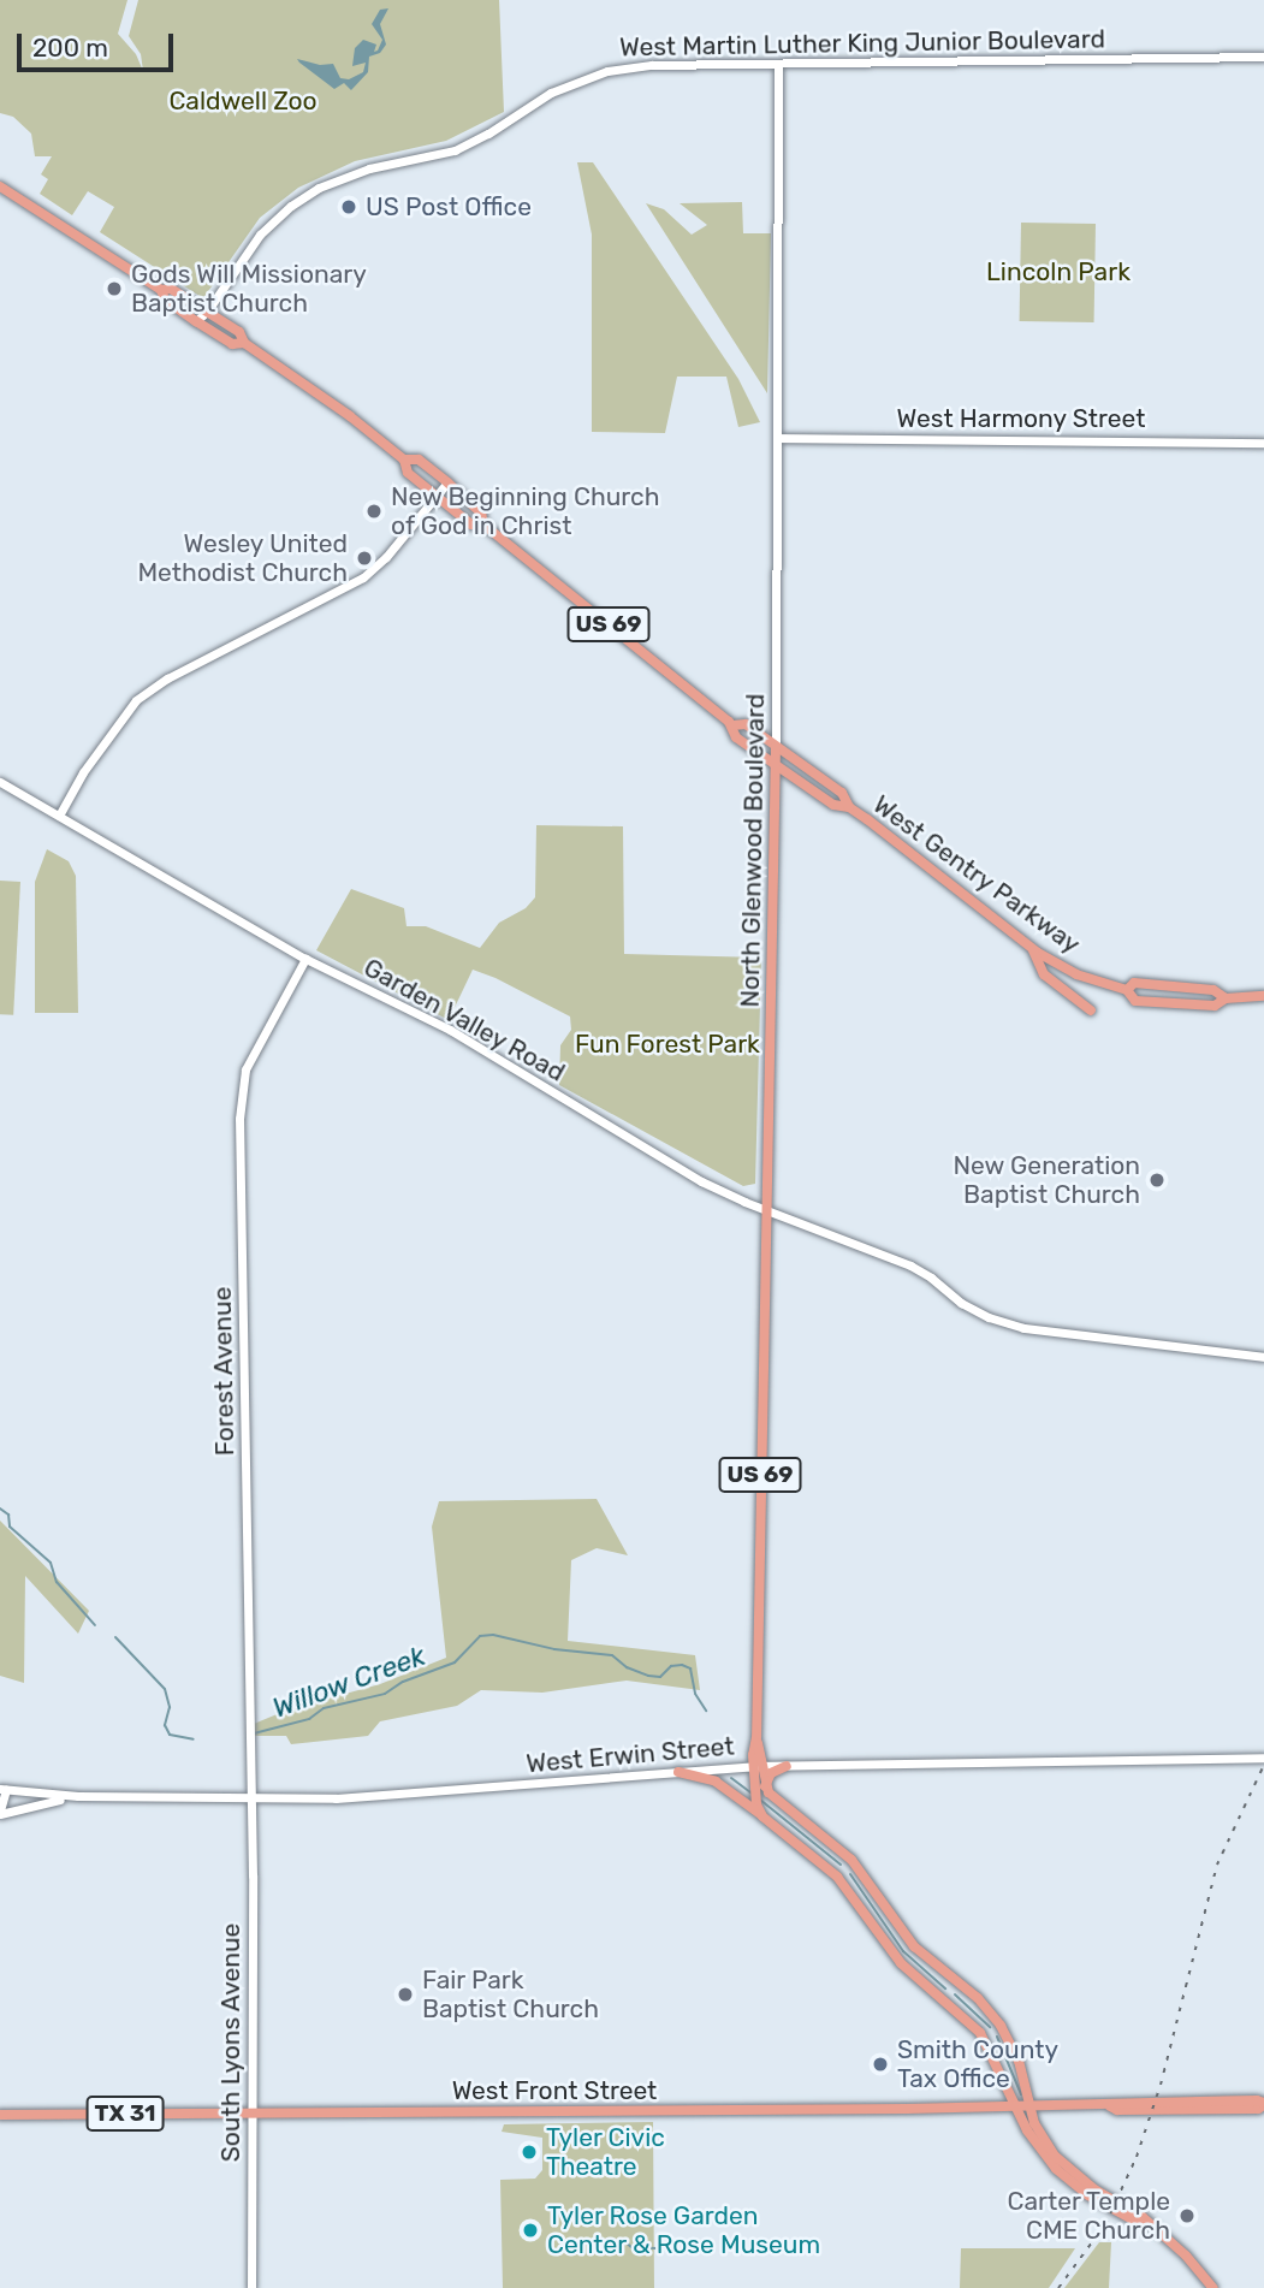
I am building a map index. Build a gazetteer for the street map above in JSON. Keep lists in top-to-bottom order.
{
  "streets": {
    "main road": [
      "US 69",
      "North Glenwood Boulevard",
      "West Gentry Parkway",
      "West Front Street",
      "TX 31"
    ],
    "street": [
      "West Martin Luther King Junior Boulevard",
      "West Harmony Street",
      "Garden Valley Road",
      "Forest Avenue",
      "West Erwin Street",
      "South Lyons Avenue"
    ]
  },
  "crossings": [
    ["West Martin Luther King Junior Boulevard", "North Glenwood Boulevard"],
    ["West Martin Luther King Junior Boulevard", "West Gentry Parkway"],
    ["West Harmony Street", "North Glenwood Boulevard"],
    ["US 69", "North Glenwood Boulevard"],
    ["US 69", "West Erwin Street"],
    ["North Glenwood Boulevard", "West Gentry Parkway"],
    ["North Glenwood Boulevard", "Garden Valley Road"],
    ["North Glenwood Boulevard", "West Erwin Street"],
    ["Garden Valley Road", "Forest Avenue"],
    ["Forest Avenue", "West Erwin Street"],
    ["Forest Avenue", "South Lyons Avenue"],
    ["West Erwin Street", "South Lyons Avenue"],
    ["South Lyons Avenue", "West Front Street"]
  ],
  "water": ["Willow Creek"],
  "parks": ["Caldwell Zoo", "Lincoln Park", "Fun Forest Park"],
  "places": [
    "US Post Office",
    "Gods Will Missionary Baptist Church",
    "New Beginning Church of God in Christ",
    "Wesley United Methodist Church",
    "New Generation Baptist Church",
    "Fair Park Baptist Church",
    "Smith County Tax Office",
    "Tyler Civic Theatre",
    "Carter Temple CME Church",
    "Tyler Rose Garden Center & Rose Museum"
  ],
  "scale_bar": "200 m"
}
